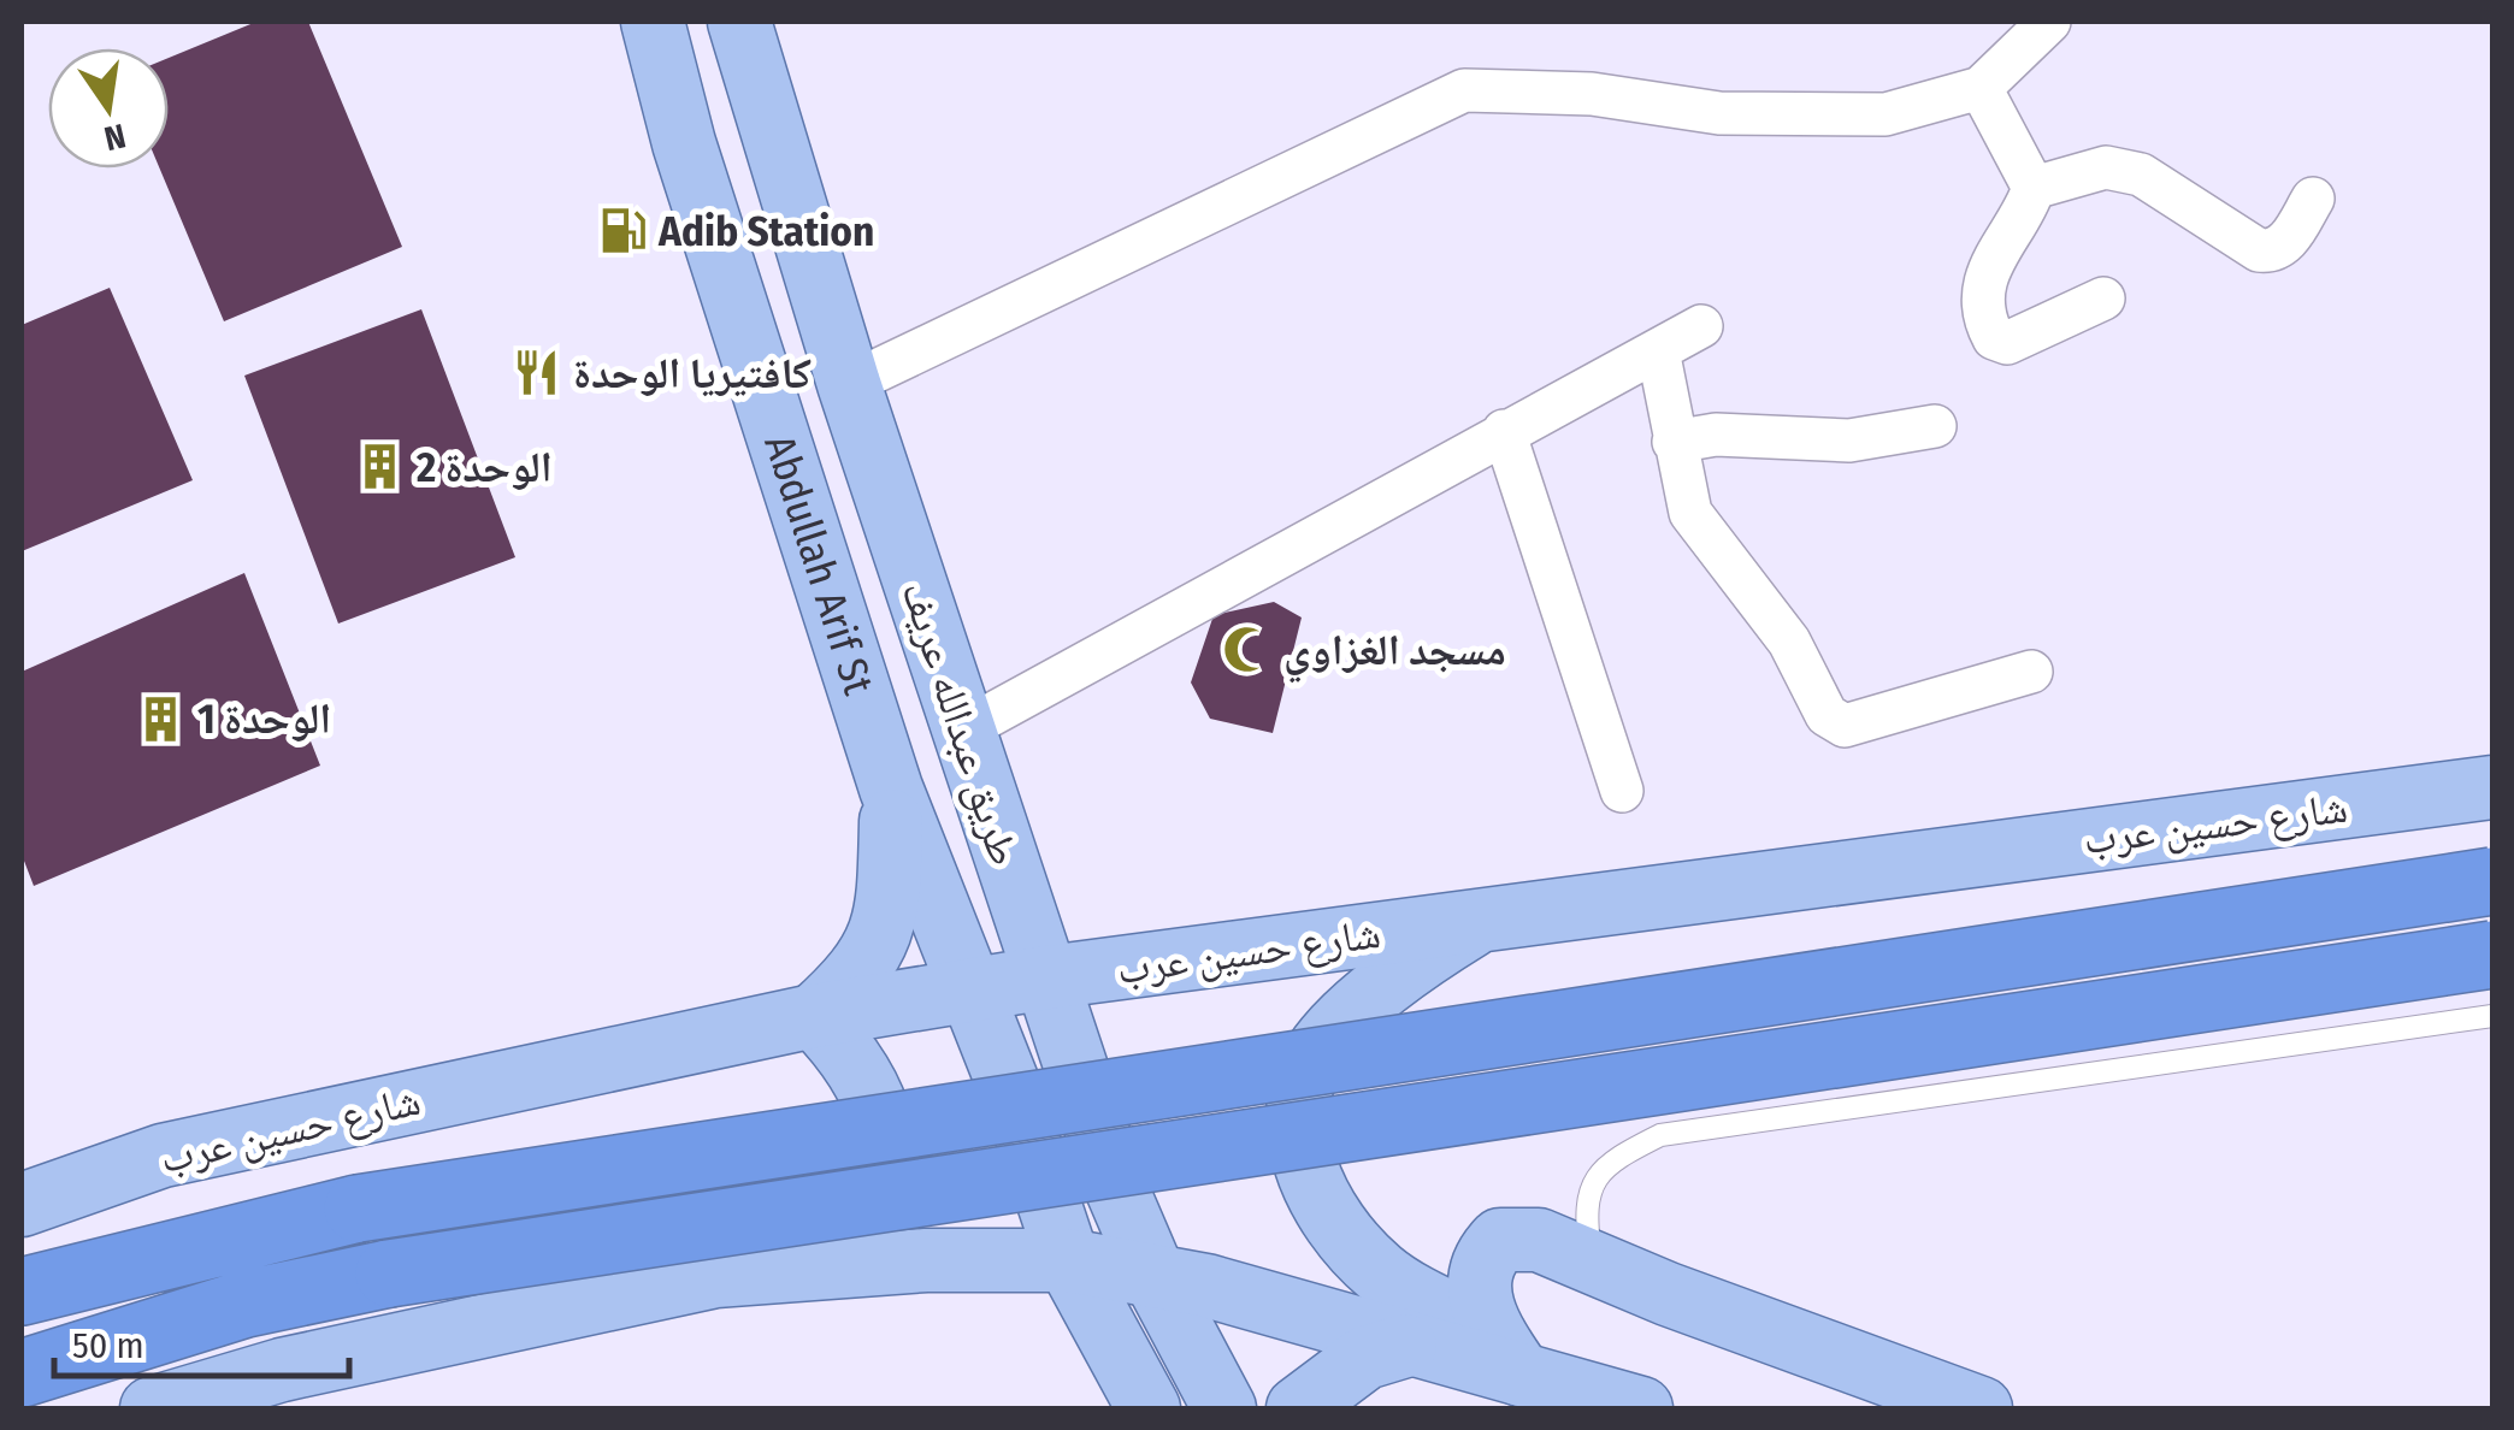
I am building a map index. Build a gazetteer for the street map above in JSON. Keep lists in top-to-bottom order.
{
  "streets": {
    "main road": ["Abdullah Arif St", "طريق عبدالله عريف", "شارع حسين عرب"]
  },
  "crossings": [
    ["Abdullah Arif St", "شارع حسين عرب"],
    ["طريق عبدالله عريف", "شارع حسين عرب"]
  ],
  "places": {
    "fuel station": ["Adib Station"],
    "restaurant": ["كافتيريا الوحدة"],
    "building": ["الوحدة 2", "الوحدة 1"],
    "mosque": ["مسجد الغزاوي"]
  },
  "scale_bar": "50 m",
  "north": "bottom"
}
